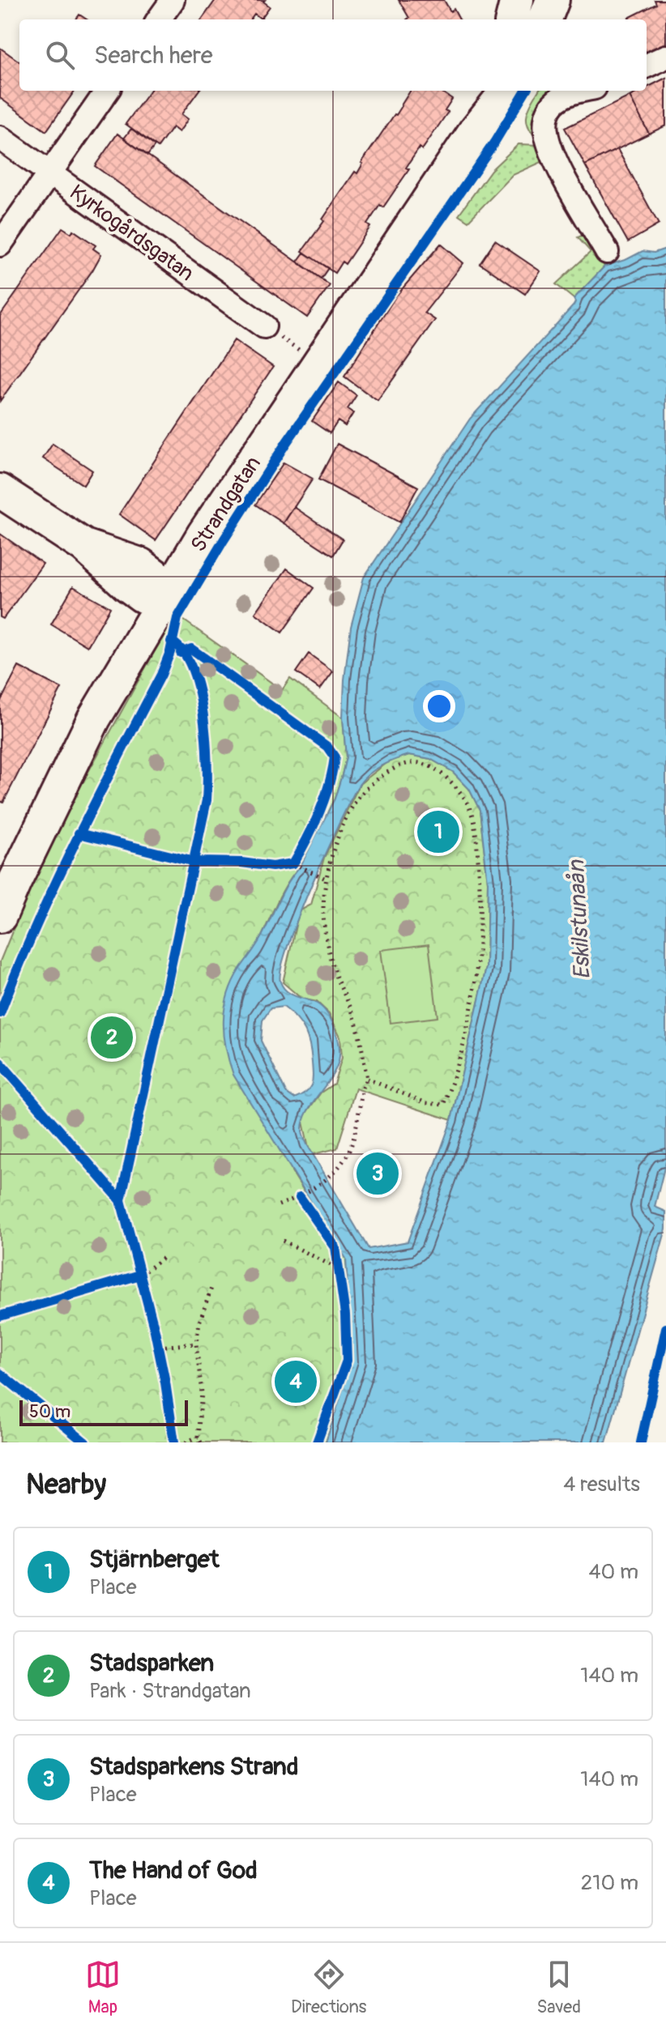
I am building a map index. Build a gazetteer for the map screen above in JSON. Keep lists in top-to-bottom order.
{
  "streets": {
    "street": ["Kyrkogårdsgatan", "Strandgatan"]
  },
  "water": ["Eskilstunaån"],
  "scale_bar": "50 m",
  "page": {
    "search": "Search here",
    "pins": [
      "1",
      "2",
      "3",
      "4"
    ],
    "scale": "50 m",
    "heading": ["Nearby", "4 results"],
    "list": [
      {
        "mark": "1",
        "name": "Stjärnberget",
        "note": "Place",
        "value": "40 m"
      },
      {
        "mark": "2",
        "name": "Stadsparken",
        "note": "Park · Strandgatan",
        "value": "140 m"
      },
      {
        "mark": "3",
        "name": "Stadsparkens Strand",
        "note": "Place",
        "value": "140 m"
      },
      {
        "mark": "4",
        "name": "The Hand of God",
        "note": "Place",
        "value": "210 m"
      }
    ],
    "nav": ["Map", "Directions", "Saved"]
  }
}
